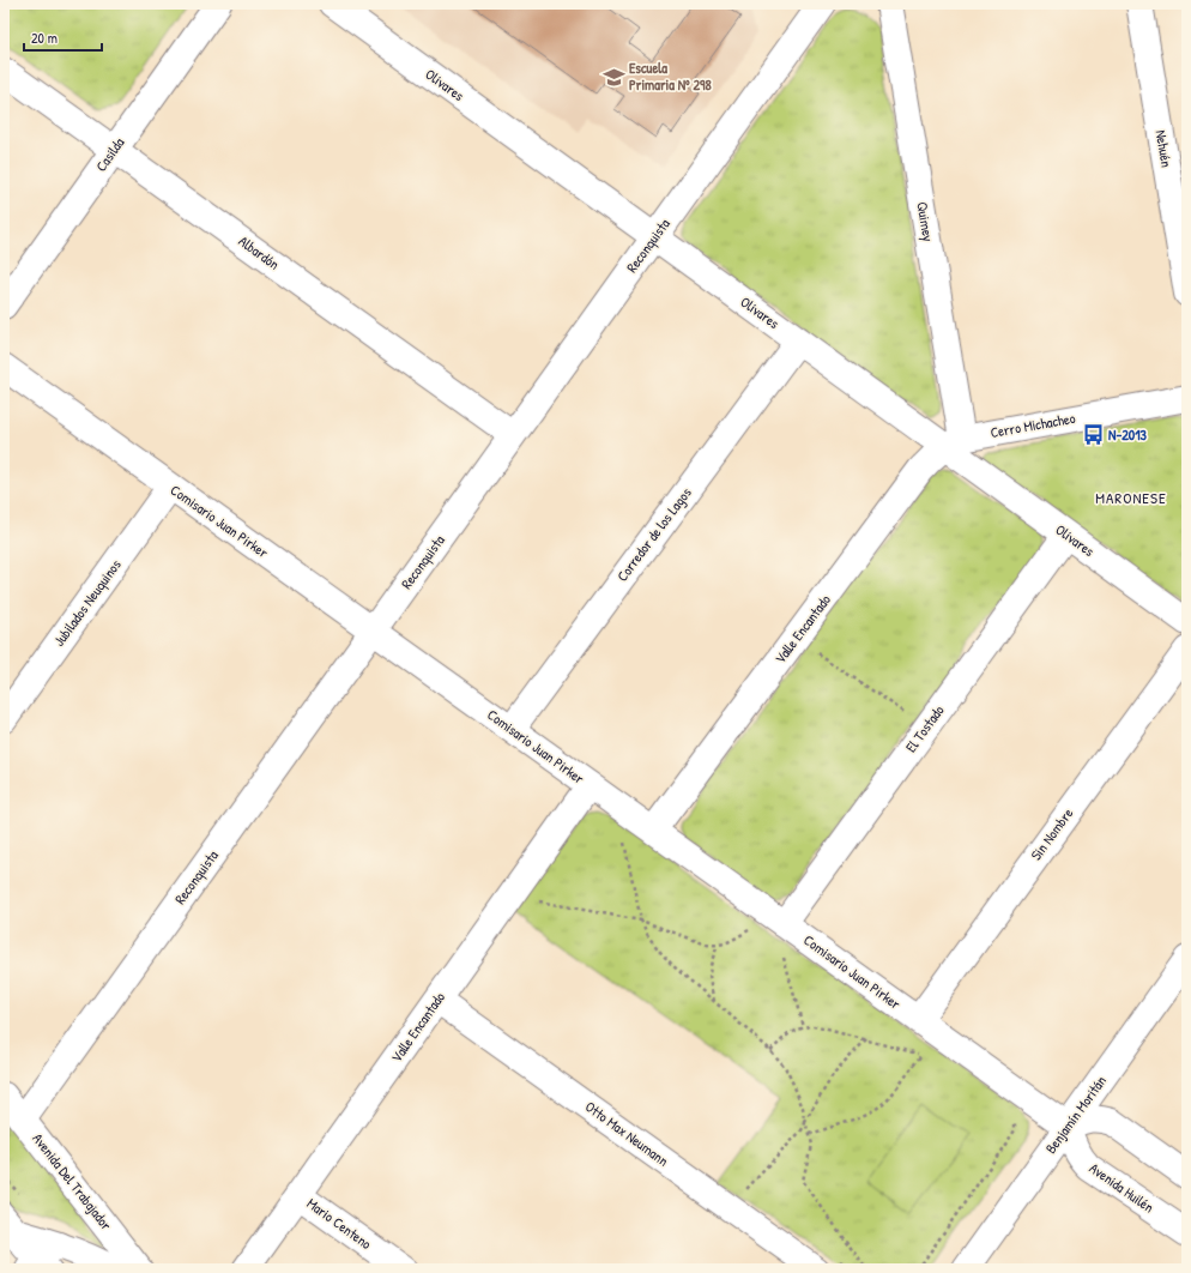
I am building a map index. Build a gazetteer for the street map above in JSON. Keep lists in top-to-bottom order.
{
  "streets": {
    "street": [
      "Olivares",
      "Nehuén",
      "Casilda",
      "Quimey",
      "Reconquista",
      "Albardón",
      "Cerro Michacheo",
      "Comisario Juan Pirker",
      "Corredor de los Lagos",
      "Jubilados Neuquinos",
      "Valle Encantado",
      "El Tostado",
      "Sin Nombre",
      "Benjamín Moritán",
      "Otto Max Neumann",
      "Avenida Del Trabajador",
      "Avenida Huilén",
      "Mario Centeno"
    ]
  },
  "crossings": [
    ["Olivares", "Quimey"],
    ["Olivares", "Reconquista"],
    ["Olivares", "Cerro Michacheo"],
    ["Olivares", "Corredor de los Lagos"],
    ["Olivares", "Valle Encantado"],
    ["Olivares", "El Tostado"],
    ["Casilda", "Albardón"],
    ["Quimey", "Cerro Michacheo"],
    ["Quimey", "Valle Encantado"],
    ["Reconquista", "Albardón"],
    ["Reconquista", "Comisario Juan Pirker"],
    ["Reconquista", "Avenida Del Trabajador"],
    ["Cerro Michacheo", "Valle Encantado"],
    ["Comisario Juan Pirker", "Corredor de los Lagos"],
    ["Comisario Juan Pirker", "Jubilados Neuquinos"],
    ["Comisario Juan Pirker", "Valle Encantado"],
    ["Comisario Juan Pirker", "El Tostado"],
    ["Comisario Juan Pirker", "Sin Nombre"],
    ["Comisario Juan Pirker", "Benjamín Moritán"],
    ["Comisario Juan Pirker", "Avenida Huilén"],
    ["Valle Encantado", "Otto Max Neumann"],
    ["Valle Encantado", "Mario Centeno"],
    ["Benjamín Moritán", "Avenida Huilén"]
  ],
  "districts": ["MARONESE"],
  "places": {
    "school or university": ["Escuela Primaria Nº 298"],
    "bus stop": ["N-2013"]
  },
  "scale_bar": "20 m"
}
